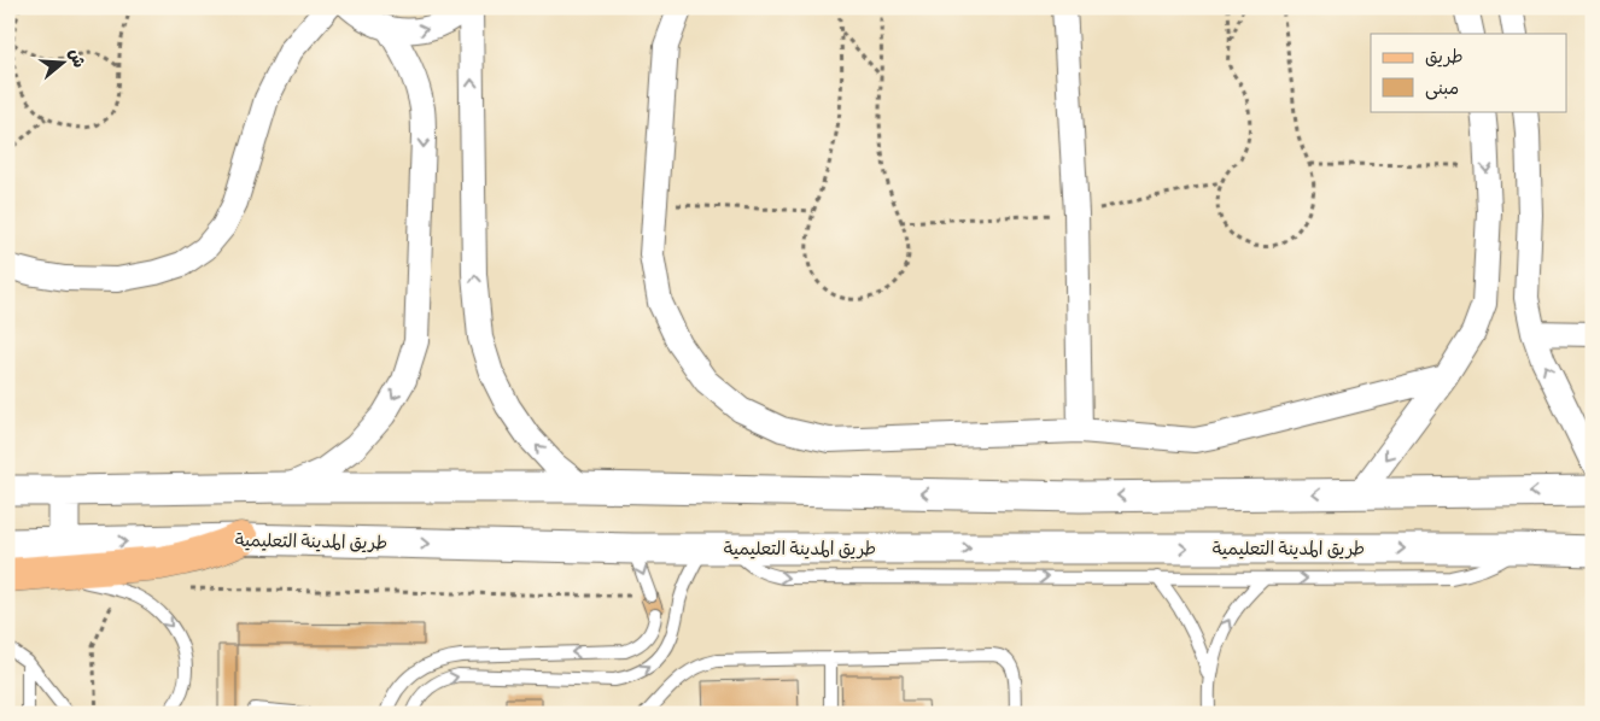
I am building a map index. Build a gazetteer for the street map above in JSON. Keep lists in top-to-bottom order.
{
  "streets": {
    "street": ["طريق المدينة التعليمية"]
  },
  "legend": ["طريق", "مبنى"],
  "north": "right"
}
